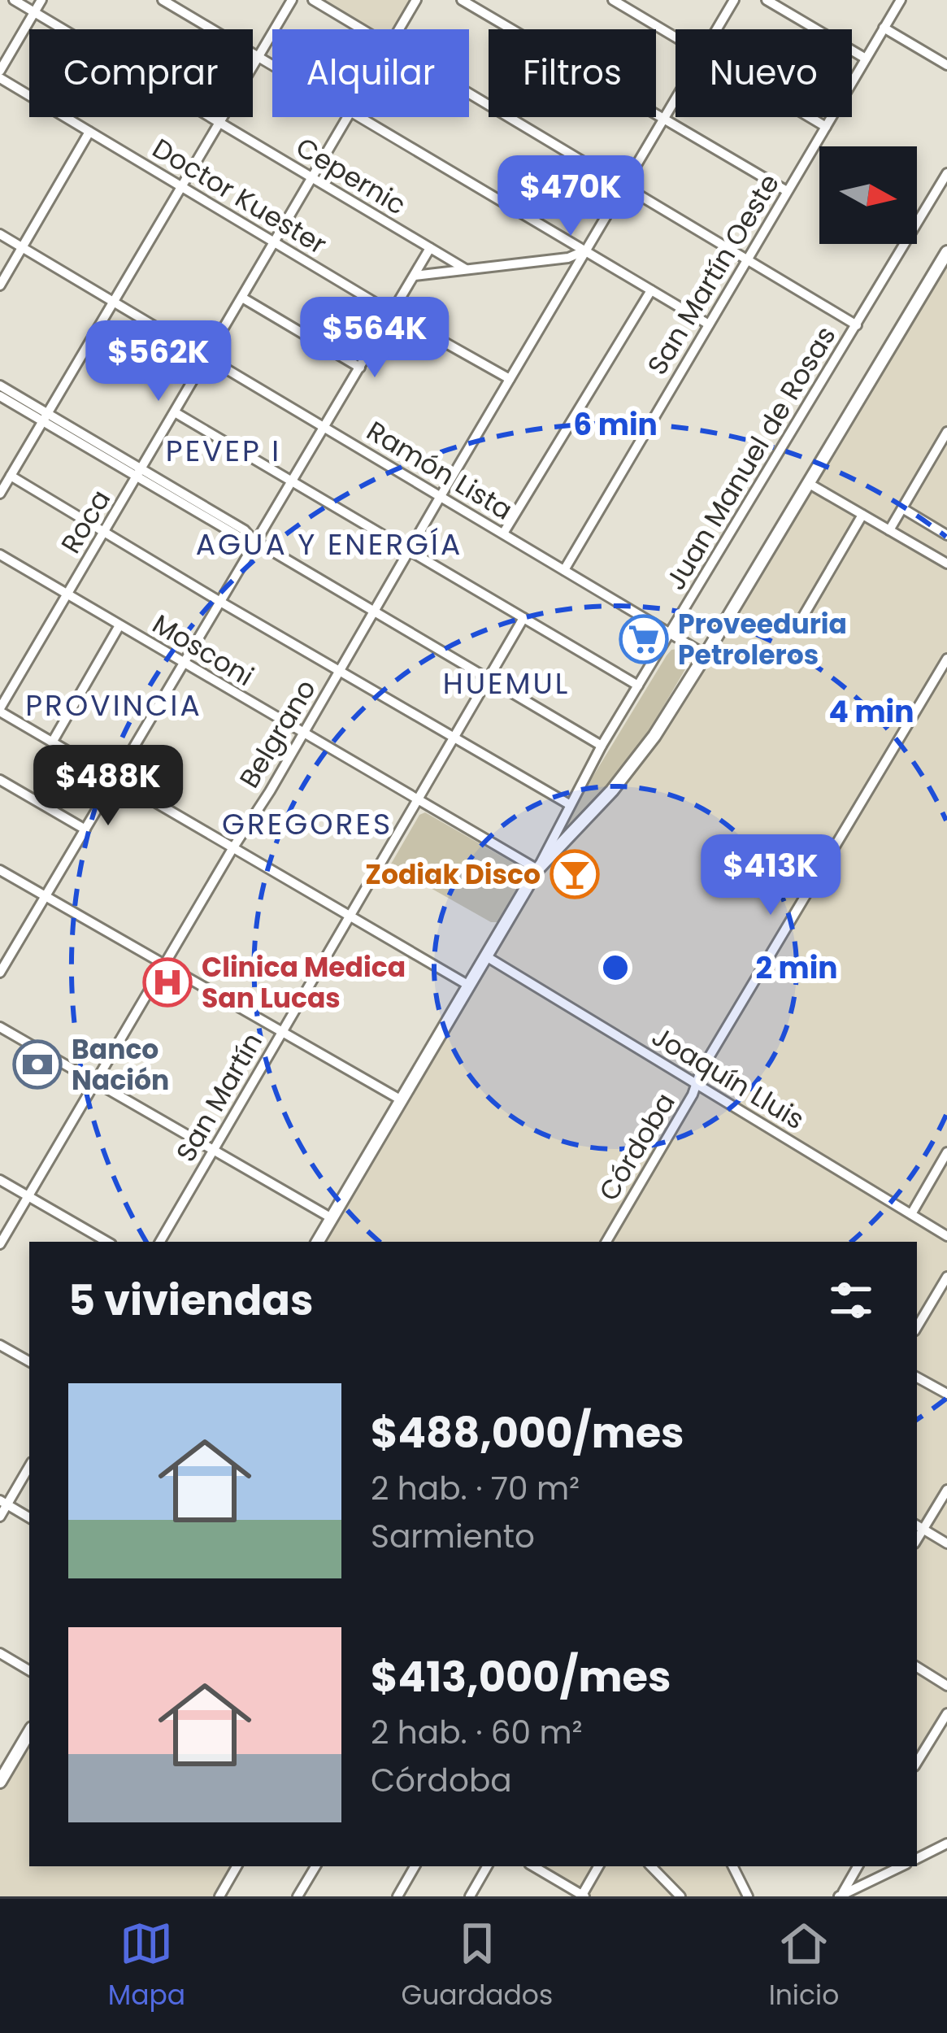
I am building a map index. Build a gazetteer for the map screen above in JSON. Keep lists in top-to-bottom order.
{
  "streets": {
    "street": [
      "Cepernic",
      "Doctor Kuester",
      "San Martín Oeste",
      "Juan Manuel de Rosas",
      "Ramón Lista",
      "Roca",
      "Mosconi",
      "Belgrano",
      "Joaquín Lluis",
      "San Martín",
      "Córdoba"
    ]
  },
  "crossings": [
    ["Cepernic", "Roca"],
    ["Doctor Kuester", "Roca"],
    ["Doctor Kuester", "Belgrano"],
    ["San Martín Oeste", "Ramón Lista"],
    ["Juan Manuel de Rosas", "Ramón Lista"],
    ["Juan Manuel de Rosas", "Mosconi"],
    ["Ramón Lista", "Roca"],
    ["Ramón Lista", "Belgrano"],
    ["Roca", "Mosconi"],
    ["Mosconi", "Belgrano"],
    ["Mosconi", "San Martín"],
    ["Joaquín Lluis", "Córdoba"]
  ],
  "districts": [
    "PEVEP I",
    "AGUA Y ENERGÍA",
    "HUEMUL",
    "PROVINCIA",
    "GREGORES"
  ],
  "places": {
    "supermarket": ["Proveeduria Petroleros"],
    "bar": ["Zodiak Disco"],
    "hospital": ["Clinica Medica San Lucas"],
    "bank": ["Banco Nación"]
  },
  "north": "right",
  "page": {
    "chip": [
      "Comprar",
      "Alquilar",
      "Filtros",
      "Nuevo"
    ],
    "price": [
      "$470K",
      "$564K",
      "$562K",
      "$488K",
      "$413K"
    ],
    "heading": "5 viviendas",
    "list": [
      {
        "name": "$488,000/mes",
        "note": "2 hab. · 70 m² · Sarmiento"
      },
      {
        "name": "$413,000/mes",
        "note": "2 hab. · 60 m² · Córdoba"
      }
    ],
    "tabs": ["Mapa", "Guardados", "Inicio"]
  },
  "rings": ["6 min", "4 min", "2 min"]
}
